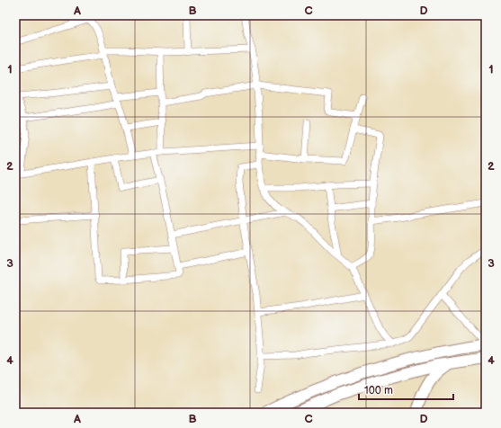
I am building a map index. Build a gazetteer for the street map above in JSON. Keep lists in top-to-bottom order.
{
  "scale_bar": "100 m",
  "grid": {
    "columns": [
      "A",
      "B",
      "C",
      "D"
    ],
    "rows": [
      "1",
      "2",
      "3",
      "4"
    ]
  }
}
